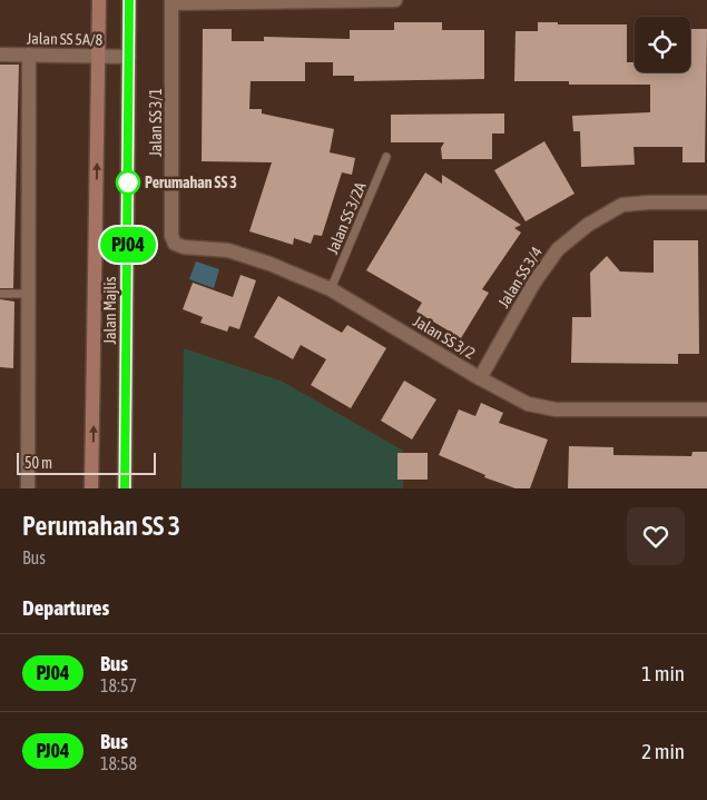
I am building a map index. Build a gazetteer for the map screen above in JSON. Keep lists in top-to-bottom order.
{
  "streets": {
    "main road": ["Jalan Majlis"],
    "street": [
      "Jalan SS 5A/8",
      "Jalan SS 3/1",
      "Jalan SS 3/4",
      "Jalan SS 3/2"
    ],
    "lane": ["Jalan SS 3/2A"]
  },
  "crossings": [
    ["Jalan SS 5A/8", "Jalan Majlis"],
    ["Jalan SS 3/1", "Jalan SS 3/2"],
    ["Jalan SS 3/2A", "Jalan SS 3/2"],
    ["Jalan SS 3/4", "Jalan SS 3/2"]
  ],
  "places": ["Perumahan SS 3"],
  "lines": ["bus line PJ04"],
  "scale_bar": "50 m",
  "page": {
    "on_map": "PJ04",
    "scale": "50 m",
    "heading": [
      ["Perumahan SS 3", "Bus"],
      "Departures"
    ],
    "list": [
      {
        "mark": "PJ04",
        "name": "Bus",
        "note": "18:57",
        "value": "1 min"
      },
      {
        "mark": "PJ04",
        "name": "Bus",
        "note": "18:58",
        "value": "2 min"
      }
    ]
  }
}
